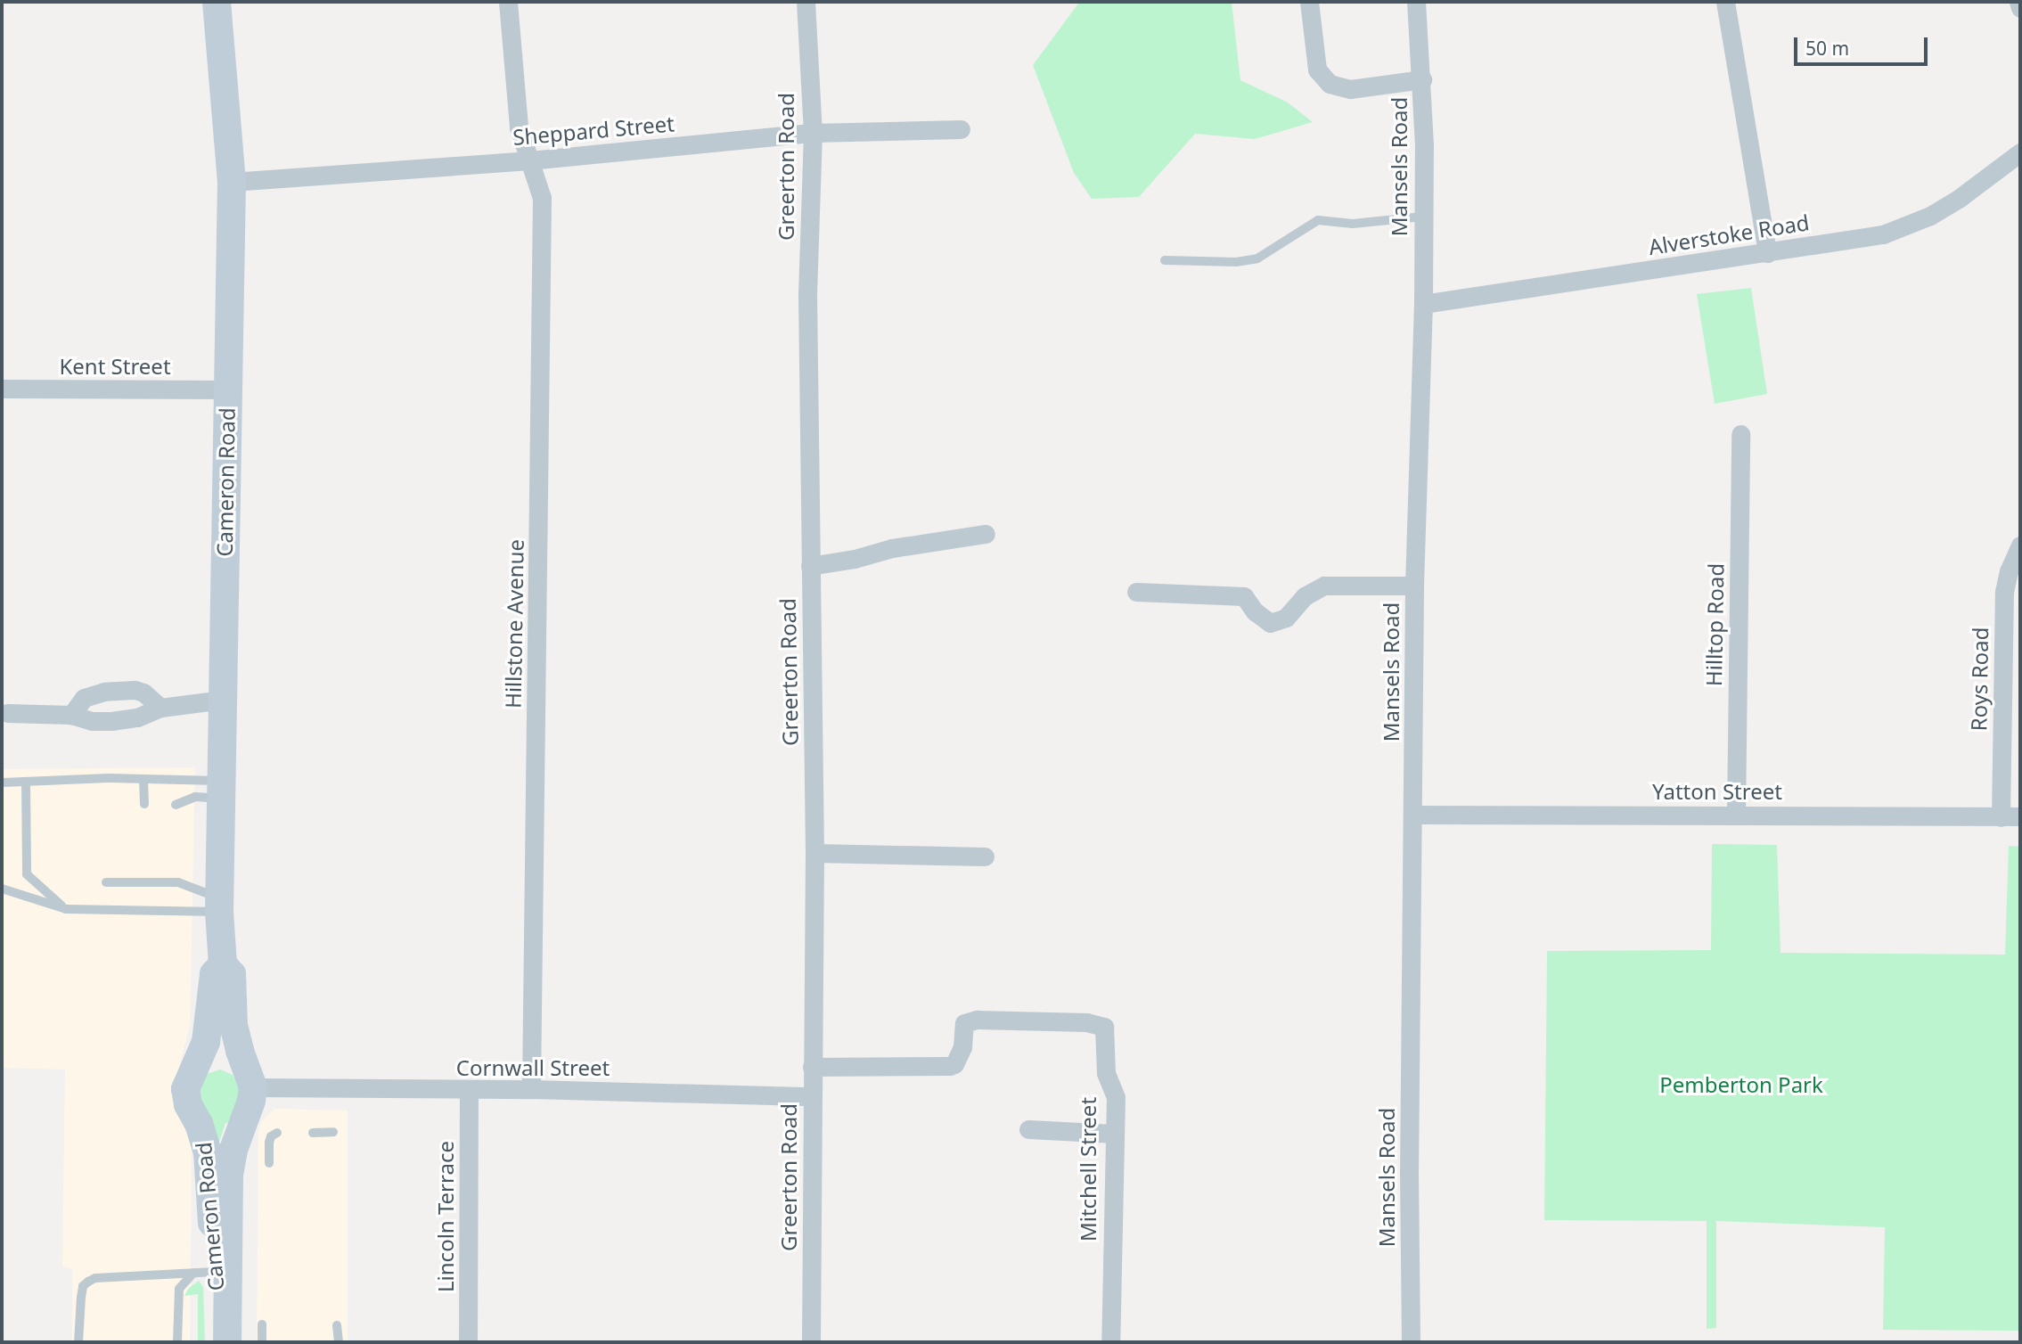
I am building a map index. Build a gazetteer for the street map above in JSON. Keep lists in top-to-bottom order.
{
  "streets": {
    "main road": ["Cameron Road"],
    "street": [
      "Sheppard Street",
      "Greerton Road",
      "Mansels Road",
      "Alverstoke Road",
      "Kent Street",
      "Hillstone Avenue",
      "Hilltop Road",
      "Roys Road",
      "Yatton Street",
      "Cornwall Street",
      "Mitchell Street",
      "Lincoln Terrace"
    ]
  },
  "crossings": [
    ["Sheppard Street", "Greerton Road"],
    ["Sheppard Street", "Cameron Road"],
    ["Sheppard Street", "Hillstone Avenue"],
    ["Greerton Road", "Cornwall Street"],
    ["Greerton Road", "Mitchell Street"],
    ["Mansels Road", "Alverstoke Road"],
    ["Mansels Road", "Yatton Street"],
    ["Kent Street", "Cameron Road"],
    ["Cameron Road", "Cornwall Street"],
    ["Hillstone Avenue", "Cornwall Street"],
    ["Hilltop Road", "Yatton Street"],
    ["Roys Road", "Yatton Street"],
    ["Cornwall Street", "Lincoln Terrace"]
  ],
  "parks": ["Pemberton Park"],
  "scale_bar": "50 m"
}
